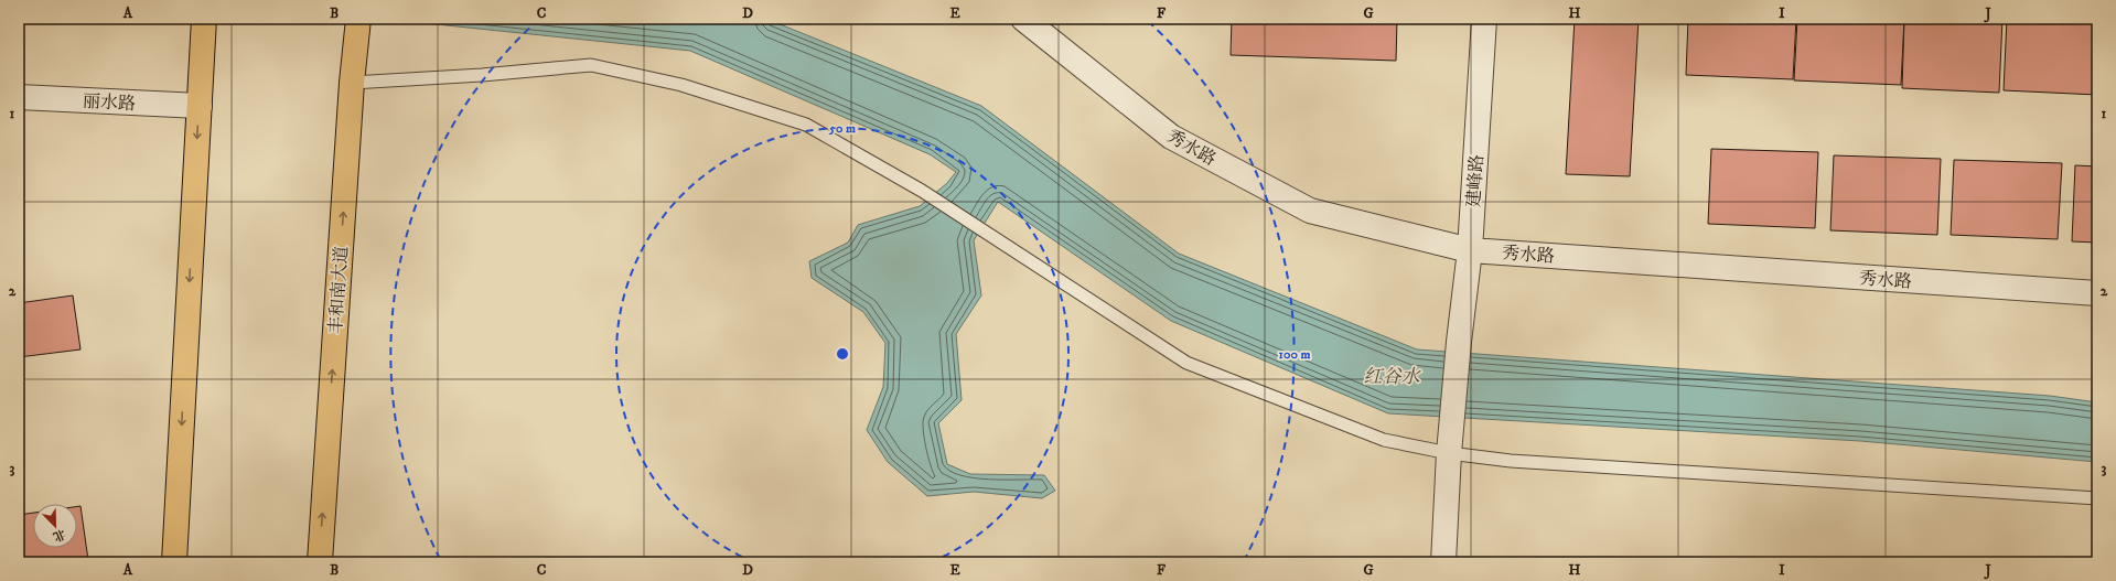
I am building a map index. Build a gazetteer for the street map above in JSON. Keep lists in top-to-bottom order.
{
  "streets": {
    "main road": ["丰和南大道"],
    "street": ["丽水路", "秀水路", "建峰路"]
  },
  "crossings": [
    ["秀水路", "建峰路"]
  ],
  "water": ["红谷水"],
  "north": "bottom right",
  "grid": {
    "columns": [
      "A",
      "B",
      "C",
      "D",
      "E",
      "F",
      "G",
      "H",
      "I",
      "J"
    ],
    "rows": ["1", "2", "3"]
  },
  "rings": ["50 m", "100 m"]
}
